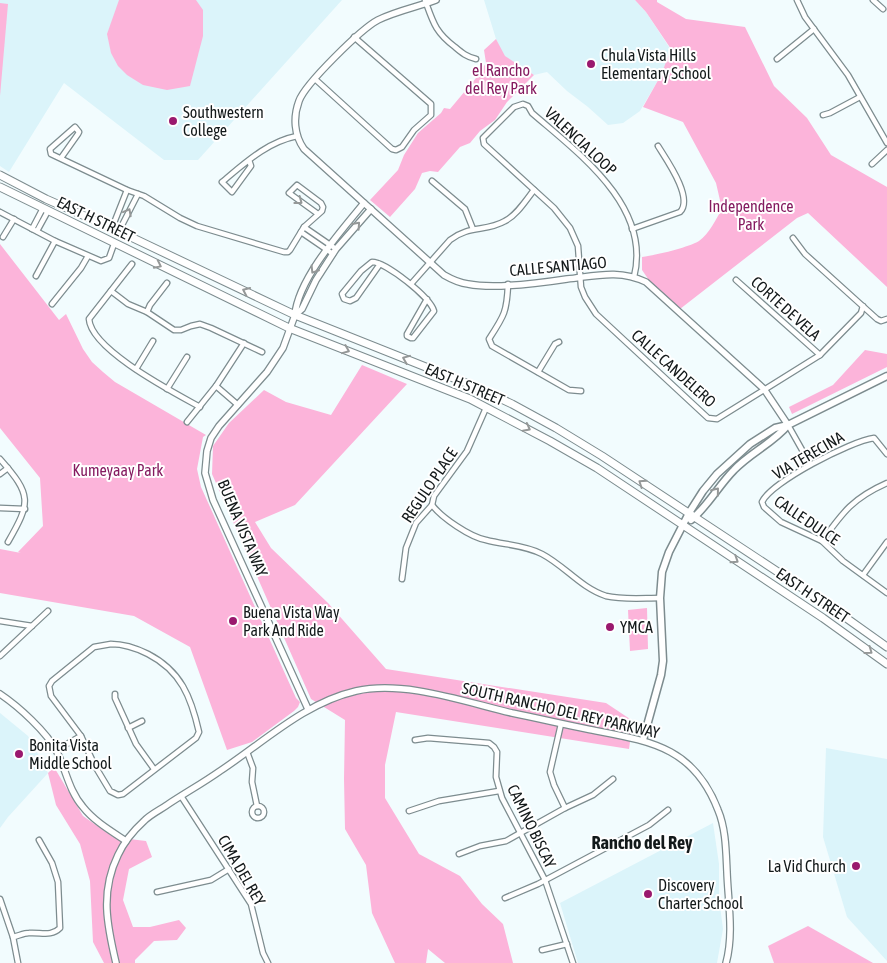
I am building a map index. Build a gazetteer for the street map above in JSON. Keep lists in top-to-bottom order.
{
  "streets": {
    "main road": ["EAST H STREET"],
    "street": [
      "VALENCIA LOOP",
      "CALLE SANTIAGO",
      "CORTE DE VELA",
      "CALLE CANDELERO",
      "VIA TERECINA",
      "REGULO PLACE",
      "CALLE DULCE",
      "BUENA VISTA WAY",
      "SOUTH RANCHO DEL REY PARKWAY",
      "CAMINO BISCAY",
      "CIMA DEL REY"
    ]
  },
  "crossings": [
    ["VALENCIA LOOP", "CALLE SANTIAGO"],
    ["VALENCIA LOOP", "CALLE CANDELERO"],
    ["EAST H STREET", "REGULO PLACE"],
    ["EAST H STREET", "BUENA VISTA WAY"],
    ["CALLE SANTIAGO", "CALLE CANDELERO"],
    ["CALLE SANTIAGO", "VIA TERECINA"],
    ["CALLE SANTIAGO", "BUENA VISTA WAY"],
    ["CORTE DE VELA", "CALLE CANDELERO"],
    ["VIA TERECINA", "CALLE DULCE"],
    ["BUENA VISTA WAY", "SOUTH RANCHO DEL REY PARKWAY"],
    ["SOUTH RANCHO DEL REY PARKWAY", "CIMA DEL REY"]
  ],
  "districts": ["Rancho del Rey"],
  "parks": ["el Rancho del Rey Park", "Independence Park", "Kumeyaay Park"],
  "places": [
    "Chula Vista Hills Elementary School",
    "Southwestern College",
    "Buena Vista Way Park And Ride",
    "YMCA",
    "Bonita Vista Middle School",
    "La Vid Church",
    "Discovery Charter School"
  ]
}
